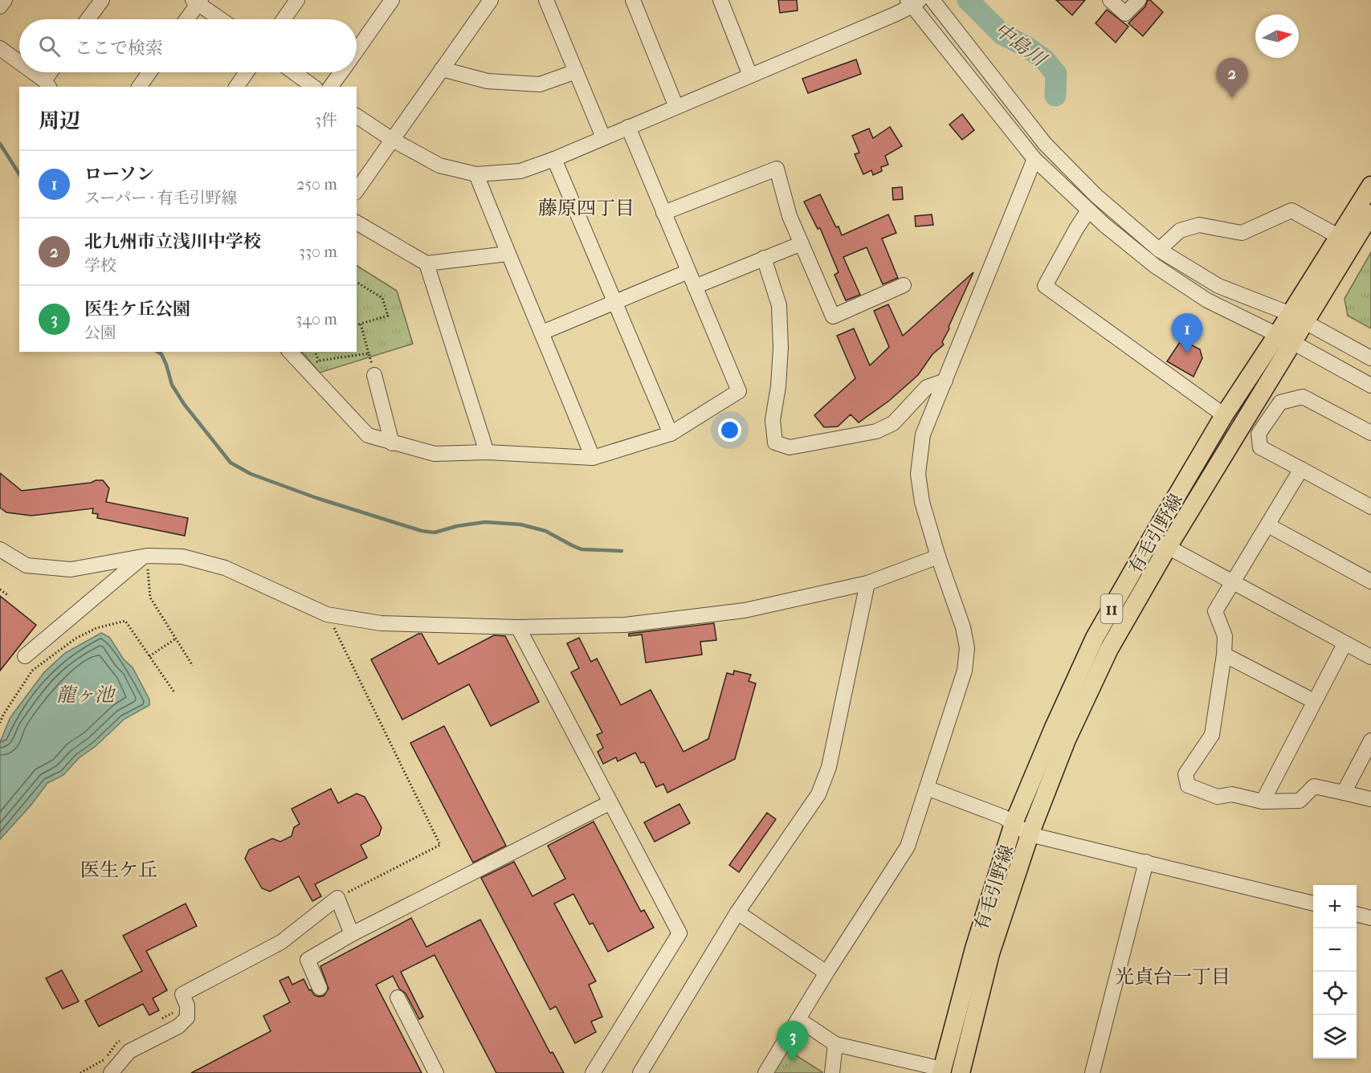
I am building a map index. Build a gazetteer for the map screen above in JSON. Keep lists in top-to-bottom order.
{
  "streets": {
    "main road": ["有毛引野線", "11"]
  },
  "districts": ["藤原四丁目", "医生ケ丘", "光貞台一丁目"],
  "water": ["中島川", "龍ヶ池"],
  "north": "right",
  "page": {
    "search": "ここで検索",
    "pins": ["2", "1", "3"],
    "heading": ["周辺", "3件"],
    "list": [
      {
        "mark": "1",
        "name": "ローソン",
        "note": "スーパー · 有毛引野線",
        "value": "250 m"
      },
      {
        "mark": "2",
        "name": "北九州市立浅川中学校",
        "note": "学校",
        "value": "330 m"
      },
      {
        "mark": "3",
        "name": "医生ケ丘公園",
        "note": "公園",
        "value": "340 m"
      }
    ],
    "map_buttons": ["+", "−"]
  }
}
